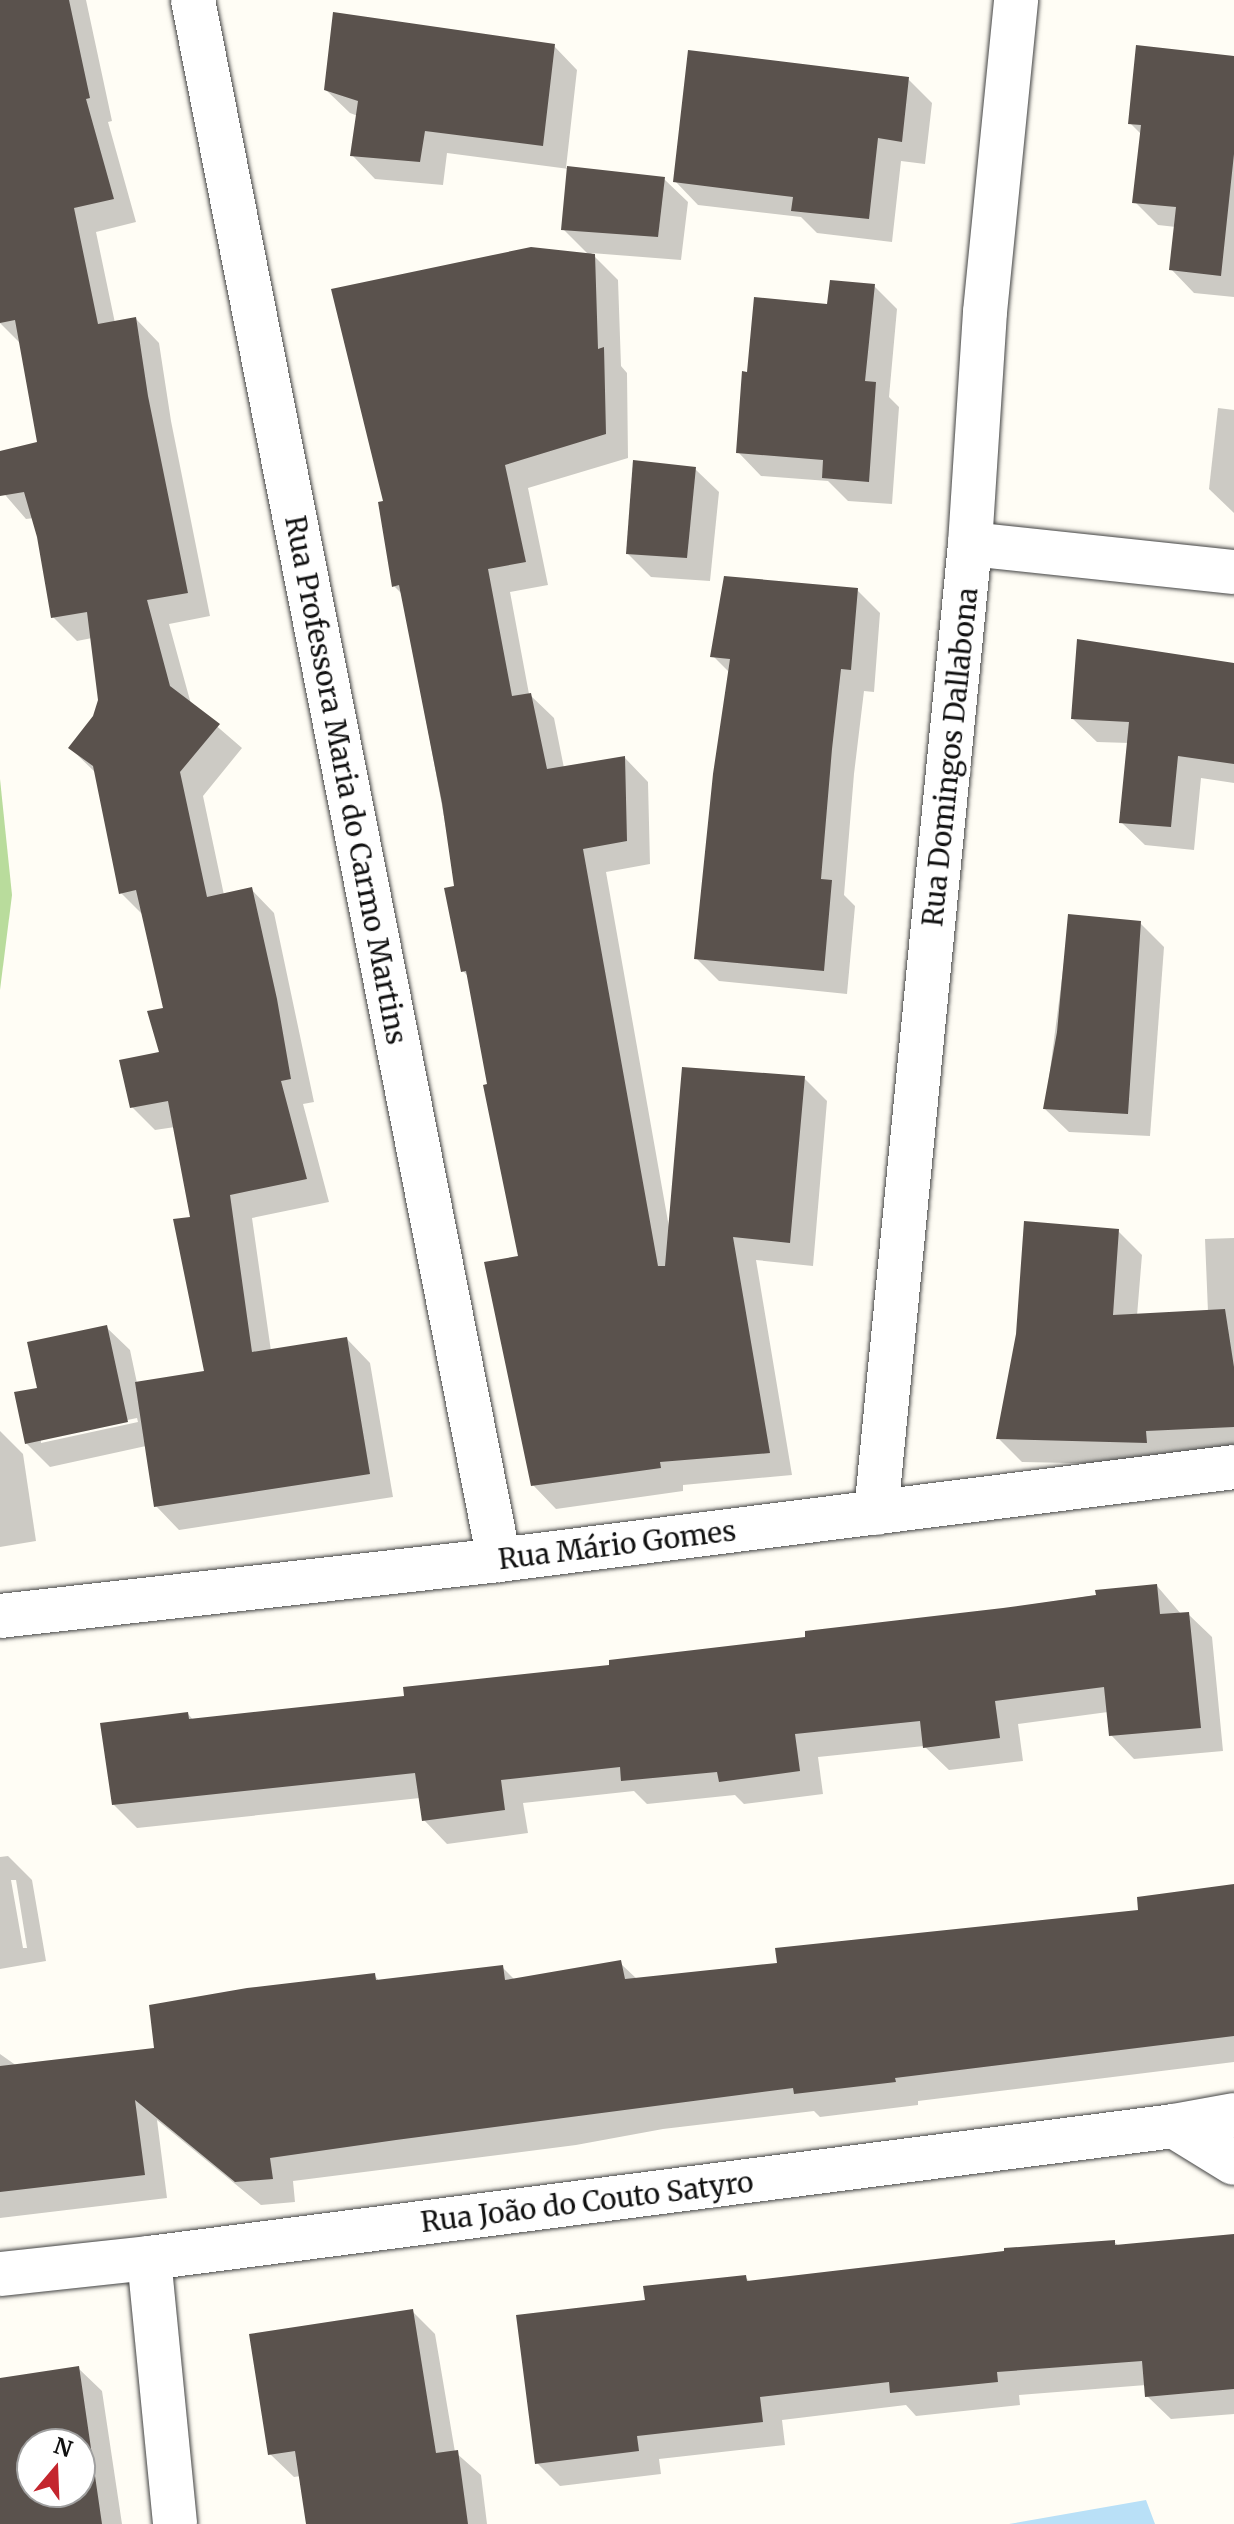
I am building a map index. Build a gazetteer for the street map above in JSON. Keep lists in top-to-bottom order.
{
  "streets": {
    "street": [
      "Rua Domingos Dallabona",
      "Rua Professora Maria do Carmo Martins",
      "Rua Mário Gomes",
      "Rua João do Couto Satyro"
    ]
  },
  "crossings": [
    ["Rua Domingos Dallabona", "Rua Mário Gomes"],
    ["Rua Professora Maria do Carmo Martins", "Rua Mário Gomes"]
  ],
  "north": "top"
}
